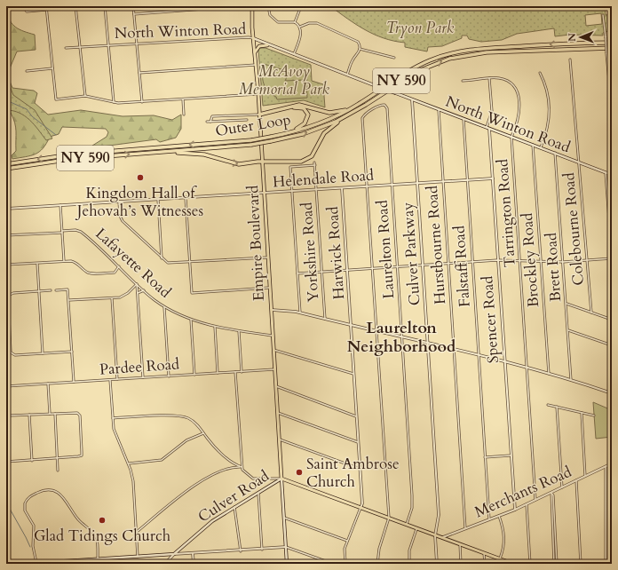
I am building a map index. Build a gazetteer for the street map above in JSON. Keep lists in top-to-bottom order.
{
  "streets": {
    "highway": ["NY 590", "Outer Loop"],
    "main road": ["North Winton Road", "Empire Boulevard", "Culver Road"],
    "street": [
      "Helendale Road",
      "Tarrington Road",
      "Colebourne Road",
      "Hurstbourne Road",
      "Laurelton Road",
      "Yorkshire Road",
      "Harwick Road",
      "Culver Parkway",
      "Brockley Road",
      "Lafayette Road",
      "Falstaff Road",
      "Brett Road",
      "Spencer Road",
      "Pardee Road",
      "Merchants Road"
    ]
  },
  "crossings": [
    ["North Winton Road", "Tarrington Road"],
    ["North Winton Road", "Colebourne Road"],
    ["North Winton Road", "Empire Boulevard"],
    ["North Winton Road", "Hurstbourne Road"],
    ["North Winton Road", "Culver Parkway"],
    ["North Winton Road", "Brockley Road"],
    ["North Winton Road", "Falstaff Road"],
    ["North Winton Road", "Brett Road"],
    ["North Winton Road", "Spencer Road"],
    ["Helendale Road", "Empire Boulevard"],
    ["Helendale Road", "Hurstbourne Road"],
    ["Helendale Road", "Laurelton Road"],
    ["Helendale Road", "Yorkshire Road"],
    ["Helendale Road", "Harwick Road"],
    ["Helendale Road", "Culver Parkway"],
    ["Helendale Road", "Falstaff Road"],
    ["Helendale Road", "Spencer Road"],
    ["Tarrington Road", "Merchants Road"],
    ["Empire Boulevard", "Lafayette Road"],
    ["Empire Boulevard", "Pardee Road"],
    ["Empire Boulevard", "Culver Road"],
    ["Hurstbourne Road", "Merchants Road"],
    ["Laurelton Road", "Culver Road"],
    ["Harwick Road", "Culver Road"],
    ["Culver Parkway", "Culver Road"],
    ["Falstaff Road", "Merchants Road"],
    ["Spencer Road", "Merchants Road"],
    ["Merchants Road", "Culver Road"]
  ],
  "districts": ["Laurelton Neighborhood"],
  "parks": ["Tryon Park", "McAvoy Memorial Park"],
  "places": ["Kingdom Hall of Jehovah’s Witnesses", "Saint Ambrose Church", "Glad Tidings Church"],
  "north": "left"
}
